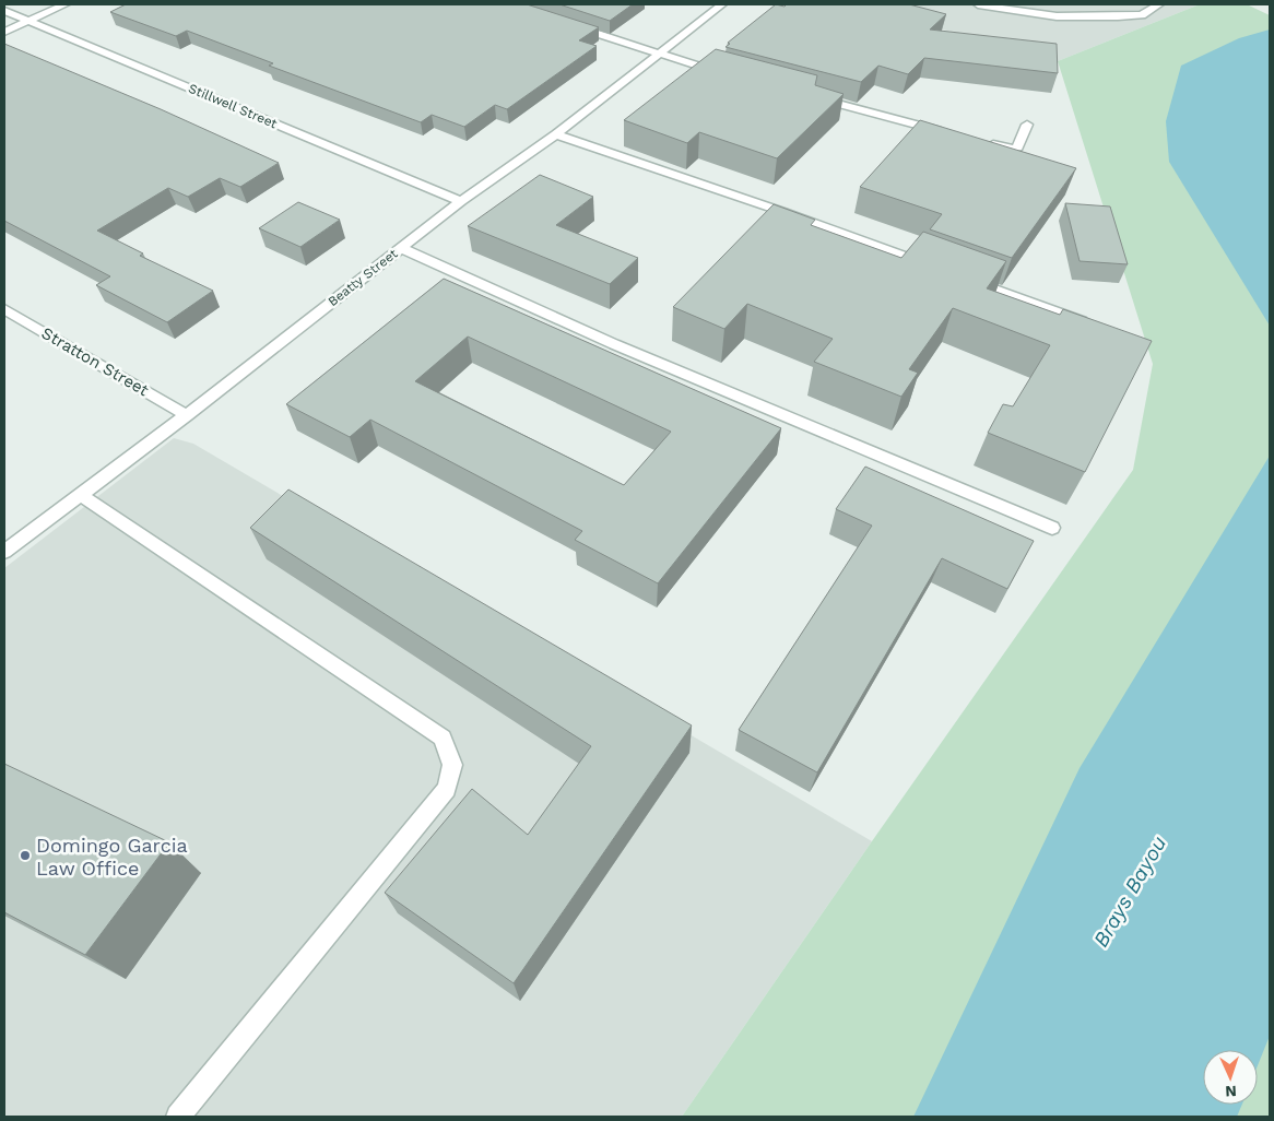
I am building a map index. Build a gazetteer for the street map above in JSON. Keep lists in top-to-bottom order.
{
  "streets": {
    "street": ["Stillwell Street", "Beatty Street", "Stratton Street"]
  },
  "crossings": [
    ["Stillwell Street", "Beatty Street"],
    ["Beatty Street", "Stratton Street"]
  ],
  "water": ["Brays Bayou"],
  "places": ["Domingo Garcia Law Office"],
  "north": "bottom"
}
